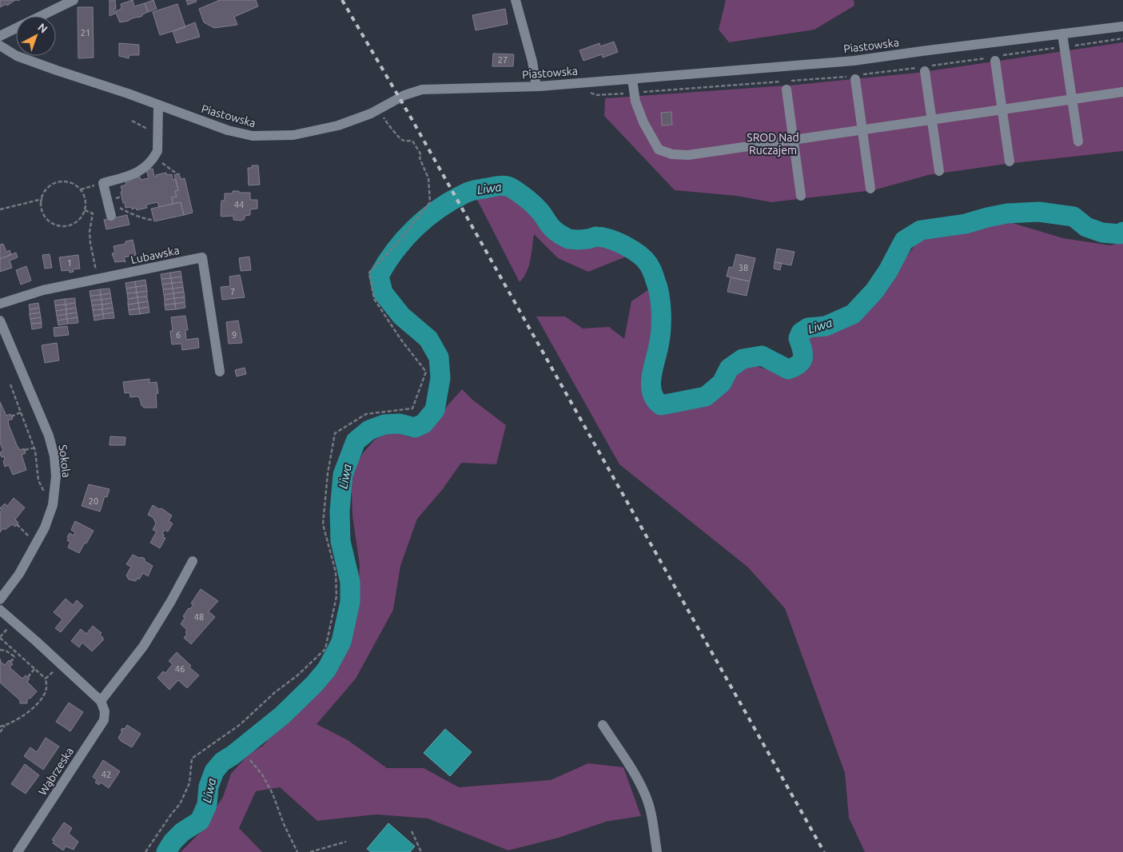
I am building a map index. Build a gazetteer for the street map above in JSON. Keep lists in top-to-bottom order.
{
  "streets": {
    "street": [
      "Piastowska",
      "Lubawska",
      "Sokola",
      "Wąbrzeska"
    ]
  },
  "water": ["Liwa"],
  "parks": ["SROD Nad Ruczajem"],
  "house_numbers": [
    "21",
    "27",
    "44",
    "1",
    "38",
    "7",
    "6",
    "9",
    "20",
    "48",
    "46",
    "42"
  ],
  "north": "top right"
}
